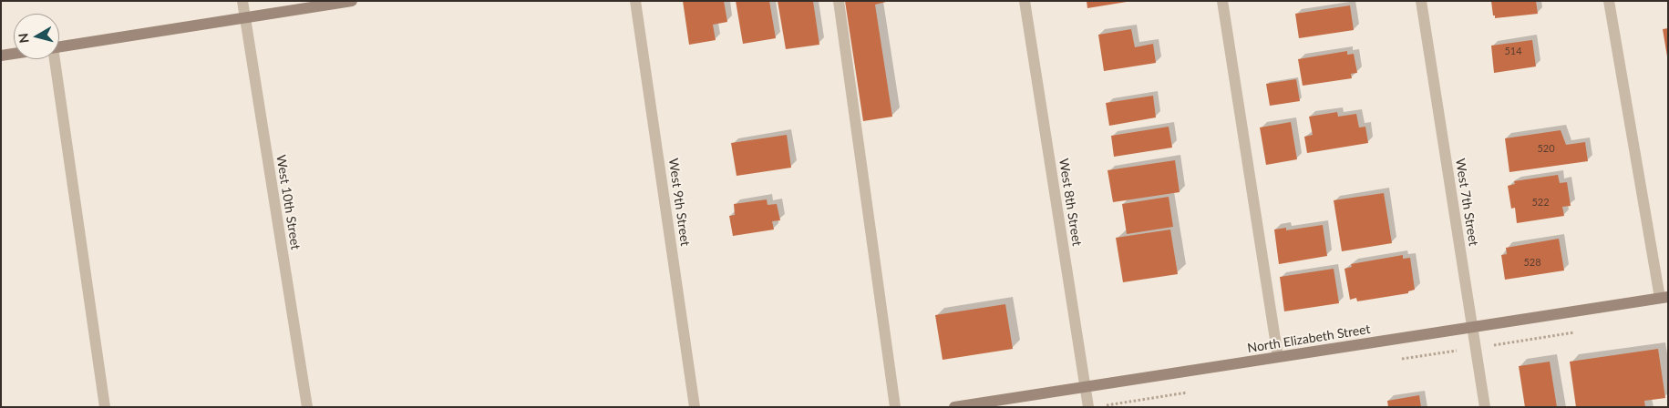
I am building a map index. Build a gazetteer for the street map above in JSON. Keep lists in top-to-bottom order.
{
  "streets": {
    "main road": ["North Elizabeth Street"],
    "street": [
      "West 10th Street",
      "West 9th Street",
      "West 8th Street",
      "West 7th Street"
    ]
  },
  "crossings": [
    ["West 8th Street", "North Elizabeth Street"],
    ["West 7th Street", "North Elizabeth Street"]
  ],
  "house_numbers": [
    "514",
    "520",
    "522",
    "528"
  ],
  "north": "left"
}
